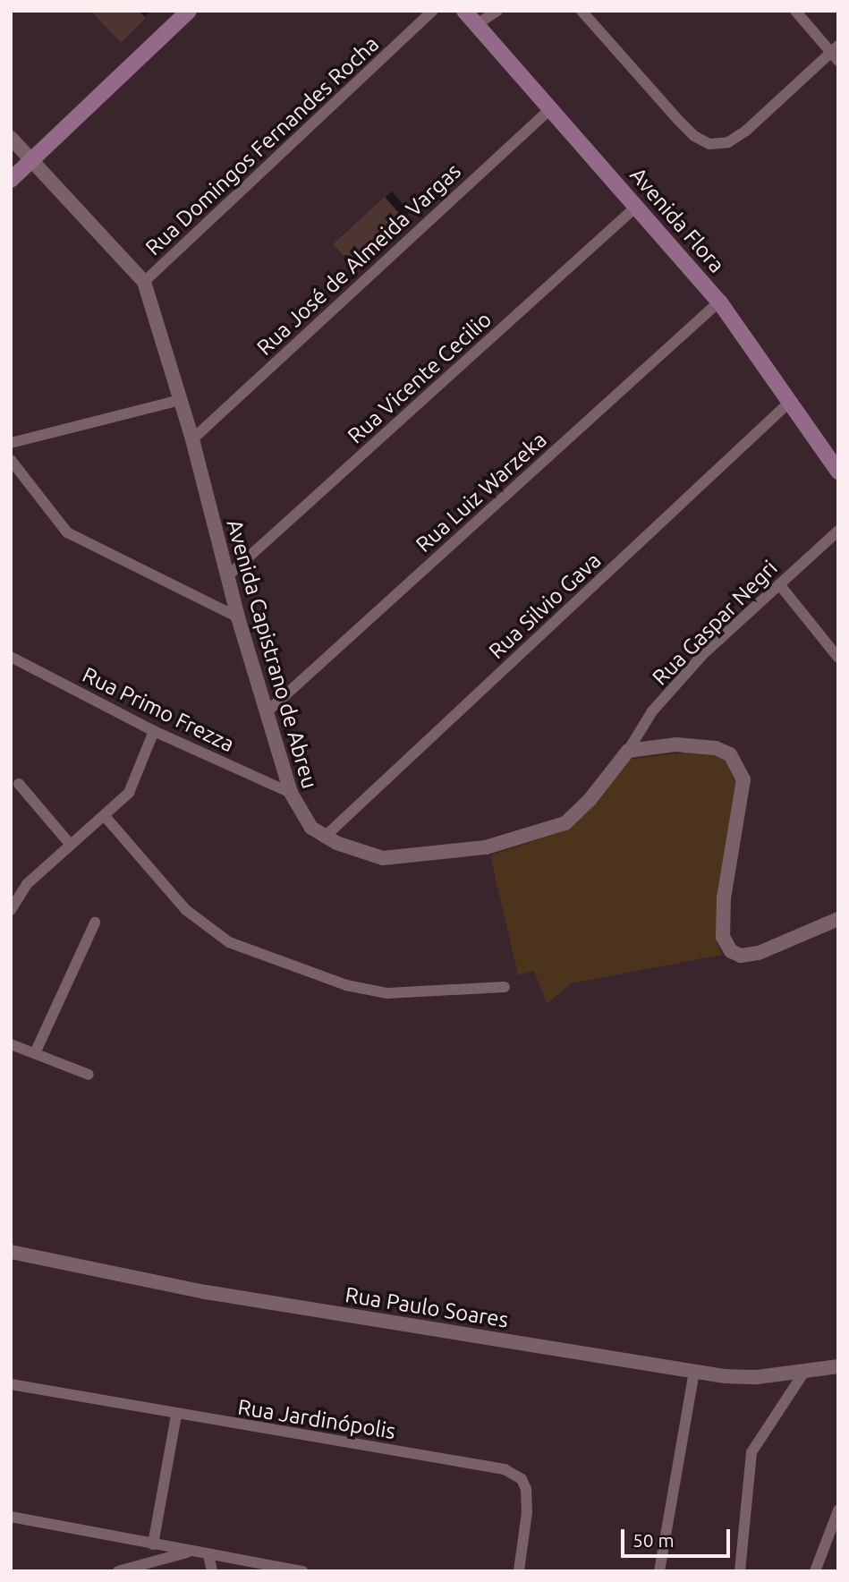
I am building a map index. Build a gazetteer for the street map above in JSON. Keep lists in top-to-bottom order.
{
  "streets": {
    "main road": ["Avenida Flora"],
    "street": [
      "Rua Domingos Fernandes Rocha",
      "Rua José de Almeida Vargas",
      "Rua Vicente Cecilio",
      "Rua Luiz Warzeka",
      "Rua Silvio Gava",
      "Rua Gaspar Negri",
      "Avenida Capistrano de Abreu",
      "Rua Primo Frezza",
      "Rua Paulo Soares",
      "Rua Jardinópolis"
    ]
  },
  "crossings": [
    ["Rua Domingos Fernandes Rocha", "Avenida Capistrano de Abreu"],
    ["Avenida Flora", "Rua José de Almeida Vargas"],
    ["Avenida Flora", "Rua Vicente Cecilio"],
    ["Avenida Flora", "Rua Luiz Warzeka"],
    ["Avenida Flora", "Rua Silvio Gava"],
    ["Rua José de Almeida Vargas", "Avenida Capistrano de Abreu"],
    ["Rua Vicente Cecilio", "Avenida Capistrano de Abreu"],
    ["Rua Luiz Warzeka", "Avenida Capistrano de Abreu"],
    ["Rua Silvio Gava", "Avenida Capistrano de Abreu"],
    ["Rua Gaspar Negri", "Avenida Capistrano de Abreu"],
    ["Avenida Capistrano de Abreu", "Rua Primo Frezza"]
  ],
  "scale_bar": "50 m"
}
